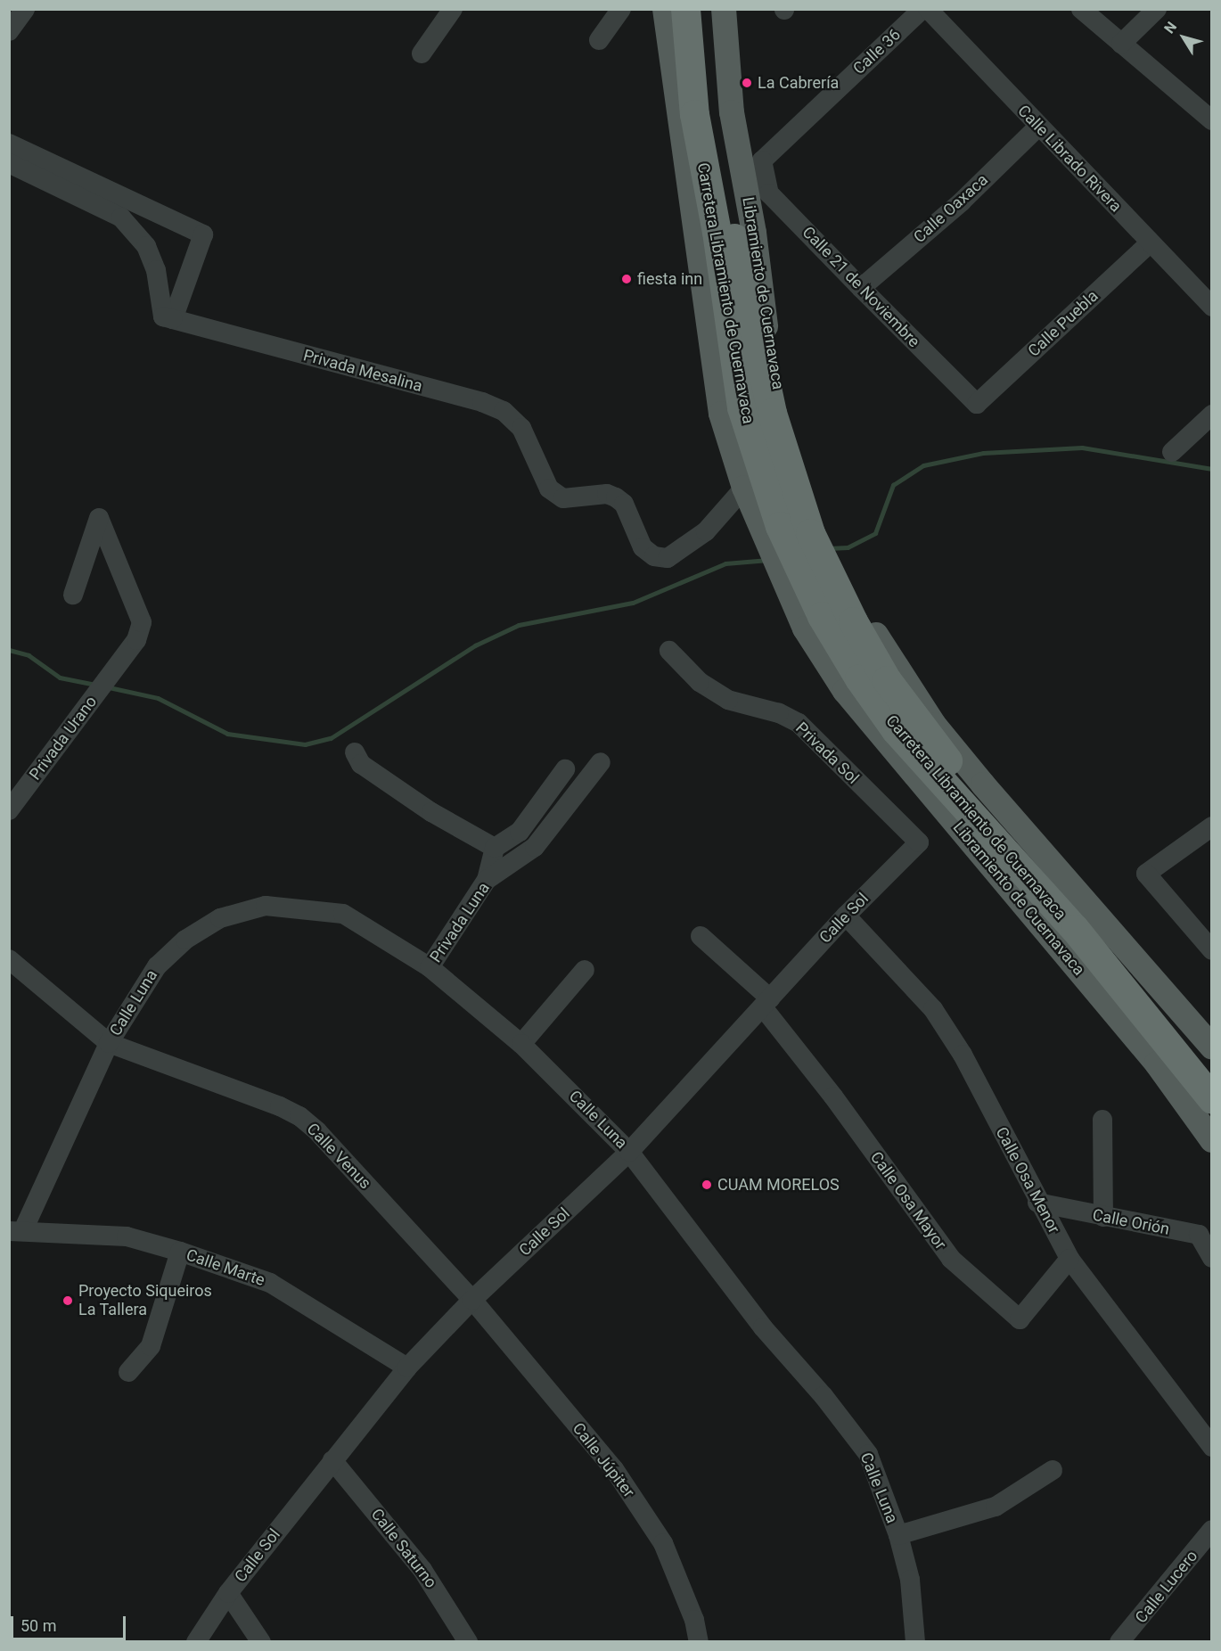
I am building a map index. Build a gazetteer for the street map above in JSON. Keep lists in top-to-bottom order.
{
  "streets": {
    "highway": ["Carretera Libramiento de Cuernavaca"],
    "main road": ["Libramiento de Cuernavaca"],
    "street": [
      "Calle 36",
      "Calle Librado Rivera",
      "Calle Oaxaca",
      "Calle 21 de Noviembre",
      "Calle Puebla",
      "Privada Mesalina",
      "Privada Urano",
      "Privada Sol",
      "Calle Sol",
      "Privada Luna",
      "Calle Luna",
      "Calle Venus",
      "Calle Osa Menor",
      "Calle Osa Mayor",
      "Calle Orión",
      "Calle Marte",
      "Calle Júpiter",
      "Calle Saturno",
      "Calle Lucero"
    ]
  },
  "crossings": [
    ["Calle 36", "Calle 21 de Noviembre"],
    ["Calle Librado Rivera", "Calle Oaxaca"],
    ["Calle Librado Rivera", "Calle Puebla"],
    ["Calle Oaxaca", "Calle 21 de Noviembre"],
    ["Calle 21 de Noviembre", "Calle Puebla"],
    ["Carretera Libramiento de Cuernavaca", "Libramiento de Cuernavaca"],
    ["Privada Sol", "Calle Sol"],
    ["Calle Sol", "Calle Luna"],
    ["Calle Sol", "Calle Venus"],
    ["Calle Sol", "Calle Osa Menor"],
    ["Calle Sol", "Calle Osa Mayor"],
    ["Calle Sol", "Calle Marte"],
    ["Calle Sol", "Calle Júpiter"],
    ["Calle Sol", "Calle Saturno"],
    ["Privada Luna", "Calle Luna"],
    ["Calle Luna", "Calle Venus"],
    ["Calle Venus", "Calle Júpiter"],
    ["Calle Osa Menor", "Calle Osa Mayor"],
    ["Calle Osa Menor", "Calle Orión"]
  ],
  "places": [
    "La Cabrería",
    "fiesta inn",
    "CUAM MORELOS",
    "Proyecto Siqueiros La Tallera"
  ],
  "scale_bar": "50 m",
  "north": "top left"
}
